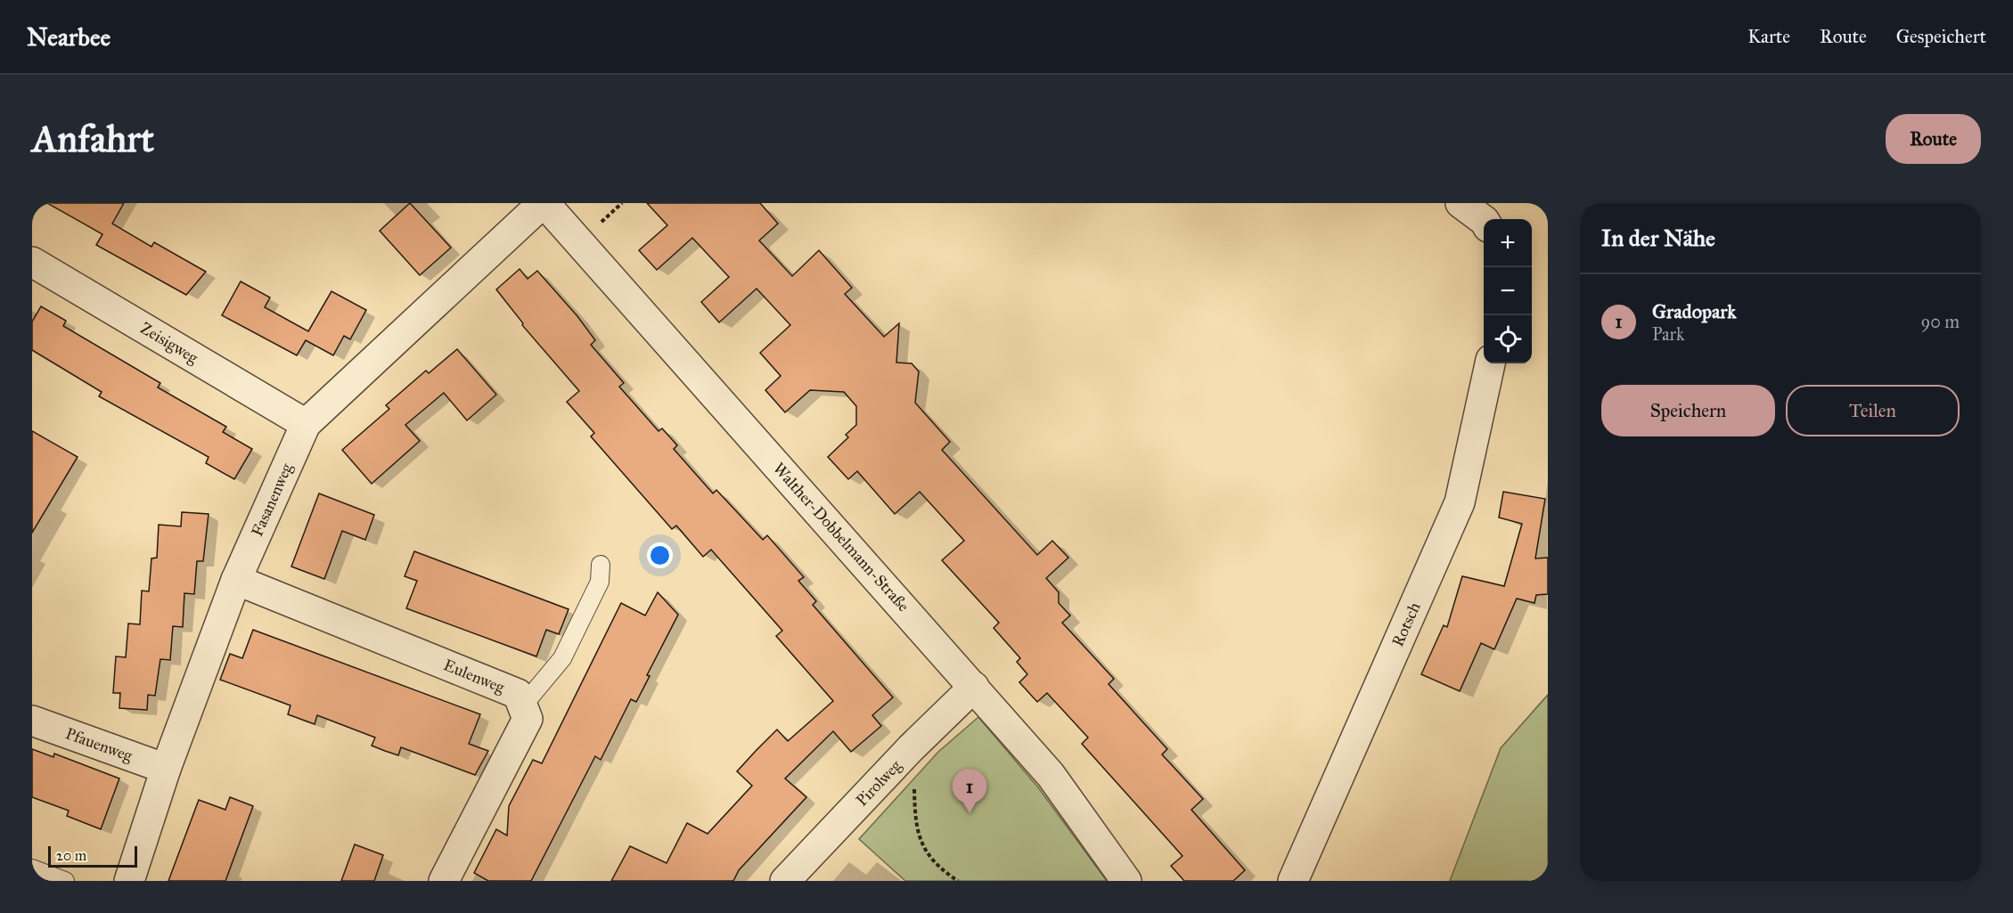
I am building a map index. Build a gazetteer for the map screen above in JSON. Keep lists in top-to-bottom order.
{
  "streets": {
    "street": [
      "Zeisigweg",
      "Fasanenweg",
      "Walther-Dobbelmann-Straße",
      "Rotsch",
      "Eulenweg",
      "Pfauenweg",
      "Pirolweg"
    ]
  },
  "crossings": [
    ["Zeisigweg", "Fasanenweg"],
    ["Fasanenweg", "Walther-Dobbelmann-Straße"],
    ["Fasanenweg", "Eulenweg"],
    ["Fasanenweg", "Pfauenweg"],
    ["Walther-Dobbelmann-Straße", "Pirolweg"]
  ],
  "scale_bar": "20 m",
  "page": {
    "header": "Nearbee",
    "nav": ["Karte", "Route", "Gespeichert"],
    "buttons": [
      "Route",
      ["Speichern", "Teilen"]
    ],
    "title": "Anfahrt",
    "heading": "In der Nähe",
    "map_buttons": ["+", "−"],
    "list": [
      {
        "mark": "1",
        "name": "Gradopark",
        "note": "Park",
        "value": "90 m"
      }
    ],
    "pins": "1",
    "scale": "20 m"
  }
}
